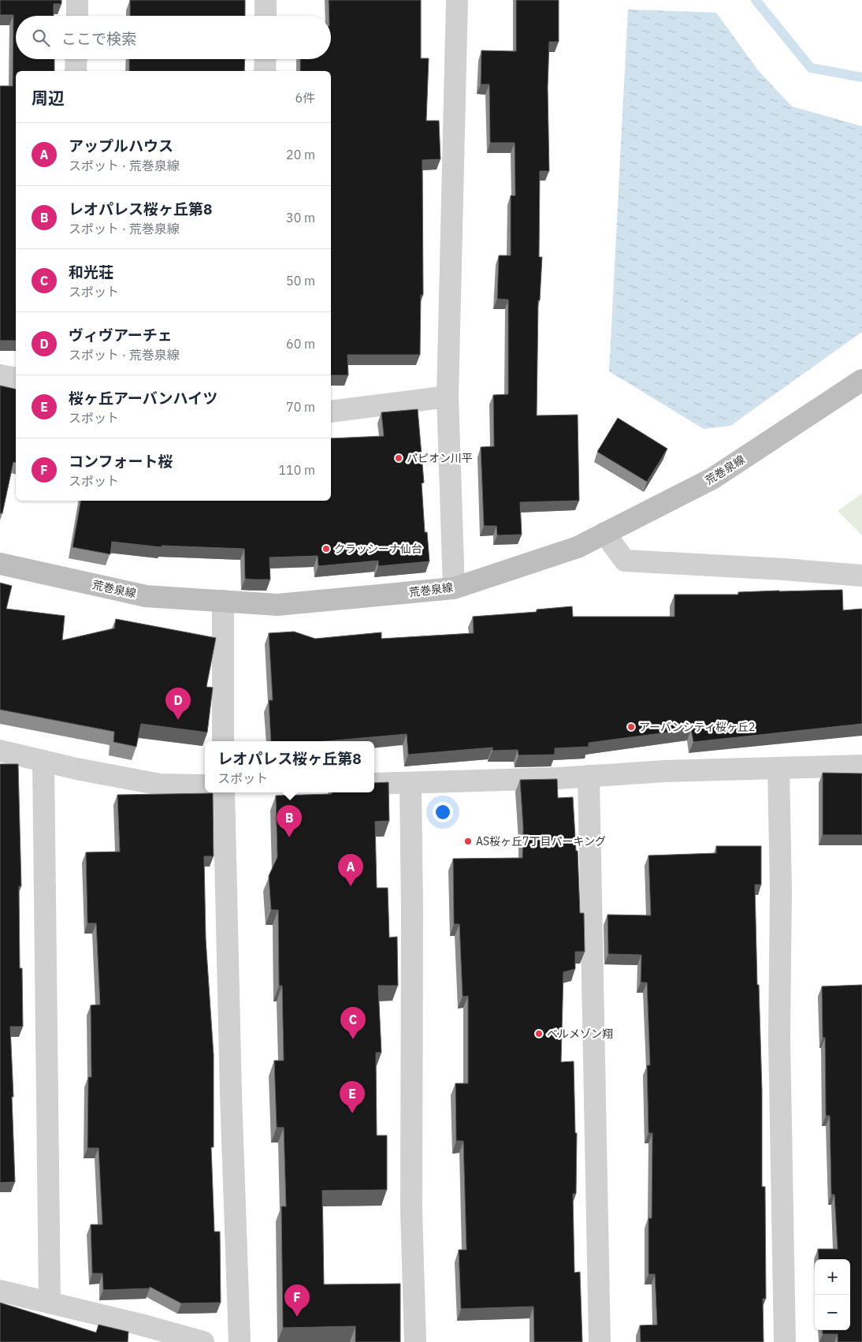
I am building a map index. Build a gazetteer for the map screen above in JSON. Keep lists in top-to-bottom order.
{
  "streets": {
    "street": ["荒巻泉線"]
  },
  "places": [
    "パピオン川平",
    "クラッシーナ仙台",
    "アーバンシティ桜ヶ丘2",
    "AS桜ヶ丘7丁目パーキング",
    "ベルメゾン翔"
  ],
  "page": {
    "search": "ここで検索",
    "heading": ["周辺", "6件"],
    "list": [
      {
        "mark": "A",
        "name": "アップルハウス",
        "note": "スポット · 荒巻泉線",
        "value": "20 m"
      },
      {
        "mark": "B",
        "name": "レオパレス桜ヶ丘第8",
        "note": "スポット · 荒巻泉線",
        "value": "30 m"
      },
      {
        "mark": "C",
        "name": "和光荘",
        "note": "スポット",
        "value": "50 m"
      },
      {
        "mark": "D",
        "name": "ヴィヴアーチェ",
        "note": "スポット · 荒巻泉線",
        "value": "60 m"
      },
      {
        "mark": "E",
        "name": "桜ヶ丘アーバンハイツ",
        "note": "スポット",
        "value": "70 m"
      },
      {
        "mark": "F",
        "name": "コンフォート桜",
        "note": "スポット",
        "value": "110 m"
      }
    ],
    "pins": [
      "D",
      "B",
      "A",
      "C",
      "E",
      "F"
    ],
    "popup": ["レオパレス桜ヶ丘第8", "スポット"],
    "map_buttons": ["+", "−"]
  }
}
